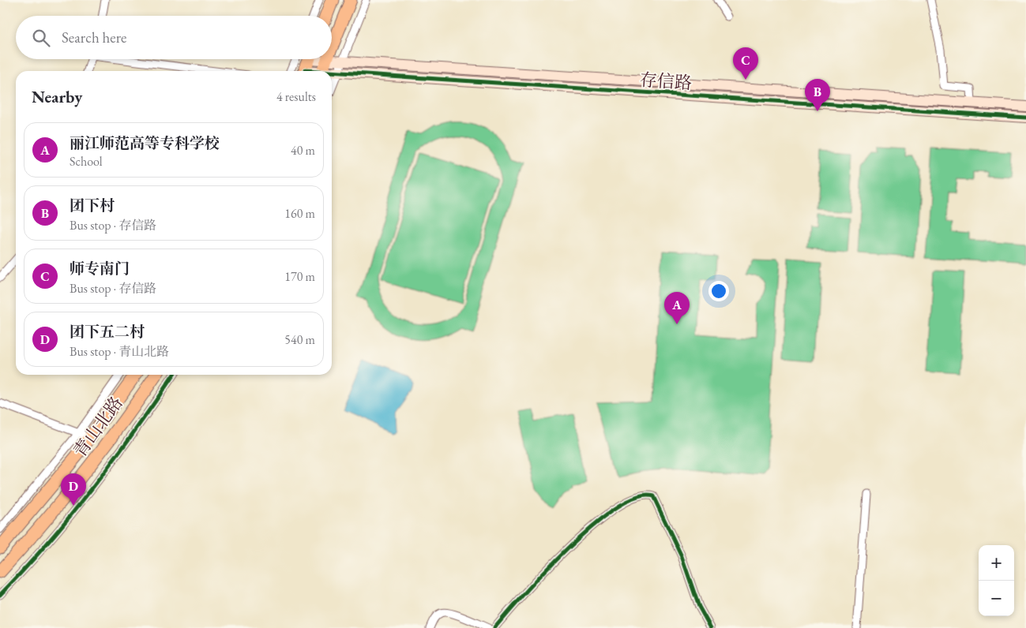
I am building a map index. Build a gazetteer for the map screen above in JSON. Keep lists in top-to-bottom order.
{
  "streets": {
    "main road": ["青山北路"],
    "street": ["存信路"]
  },
  "page": {
    "search": "Search here",
    "pins": [
      "C",
      "B",
      "A",
      "D"
    ],
    "heading": ["Nearby", "4 results"],
    "list": [
      {
        "mark": "A",
        "name": "丽江师范高等专科学校",
        "note": "School",
        "value": "40 m"
      },
      {
        "mark": "B",
        "name": "团下村",
        "note": "Bus stop · 存信路",
        "value": "160 m"
      },
      {
        "mark": "C",
        "name": "师专南门",
        "note": "Bus stop · 存信路",
        "value": "170 m"
      },
      {
        "mark": "D",
        "name": "团下五二村",
        "note": "Bus stop · 青山北路",
        "value": "540 m"
      }
    ],
    "map_buttons": ["+", "−"]
  }
}
